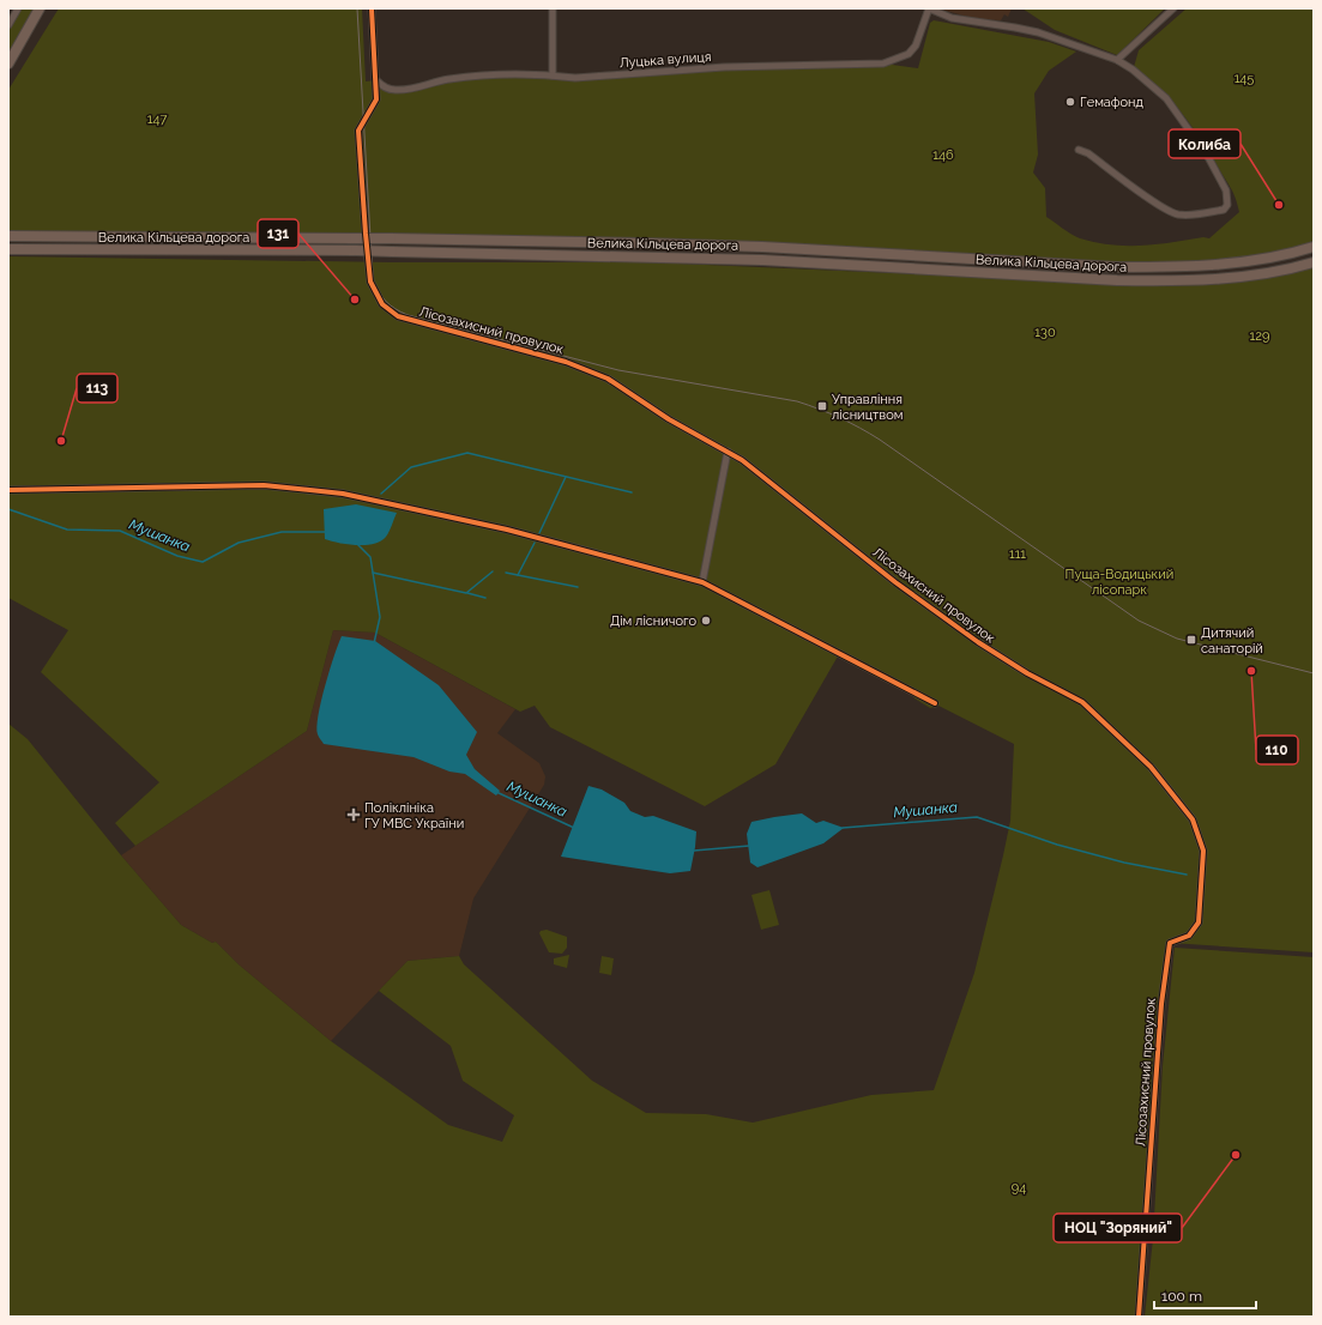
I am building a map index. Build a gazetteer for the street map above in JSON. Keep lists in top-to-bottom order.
{
  "streets": {
    "main road": ["Велика Кільцева дорога"],
    "street": ["Луцька вулиця", "Лісозахисний провулок"]
  },
  "crossings": [
    ["Луцька вулиця", "Лісозахисний провулок"]
  ],
  "water": ["Мушанка"],
  "parks": [
    "145",
    "147",
    "146",
    "130",
    "129",
    "111",
    "Пуща-Водицький лісопарк",
    "94"
  ],
  "places": {
    "other": [
      "Гемафонд",
      "Колиба",
      "131",
      "113",
      "Дім лісничого",
      "110",
      "НОЦ \"Зоряний\""
    ],
    "transit": ["Управління лісництвом", "Дитячий санаторій"],
    "health": ["Поліклініка ГУ МВС України"]
  },
  "scale_bar": "100 m"
}
